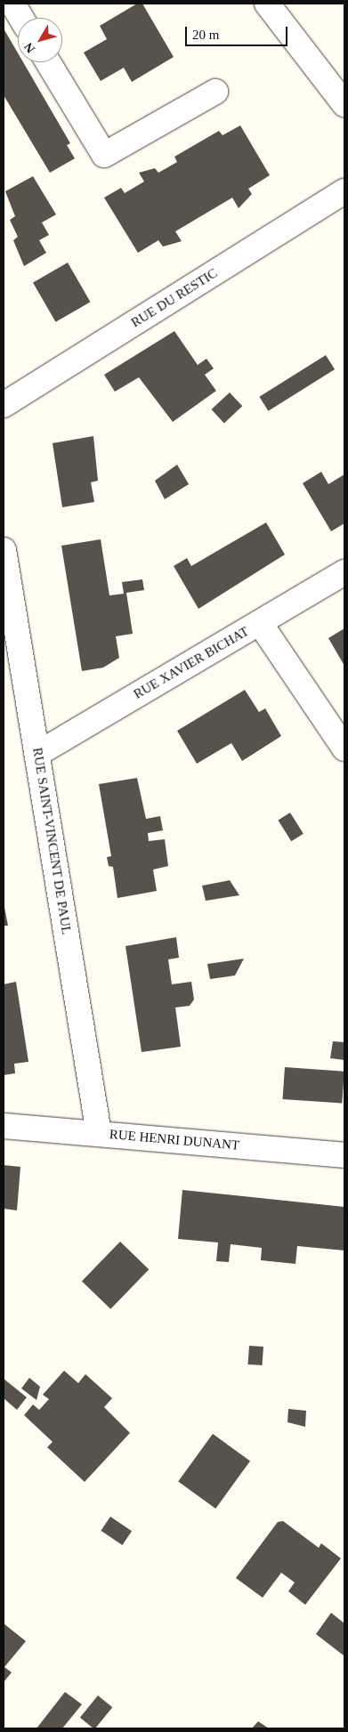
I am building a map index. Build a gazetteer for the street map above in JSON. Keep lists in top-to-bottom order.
{
  "streets": {
    "street": [
      "RUE DU RESTIC",
      "RUE XAVIER BICHAT",
      "RUE SAINT-VINCENT DE PAUL",
      "RUE HENRI DUNANT"
    ]
  },
  "crossings": [
    ["RUE XAVIER BICHAT", "RUE SAINT-VINCENT DE PAUL"],
    ["RUE SAINT-VINCENT DE PAUL", "RUE HENRI DUNANT"]
  ],
  "scale_bar": "20 m",
  "north": "bottom left"
}
